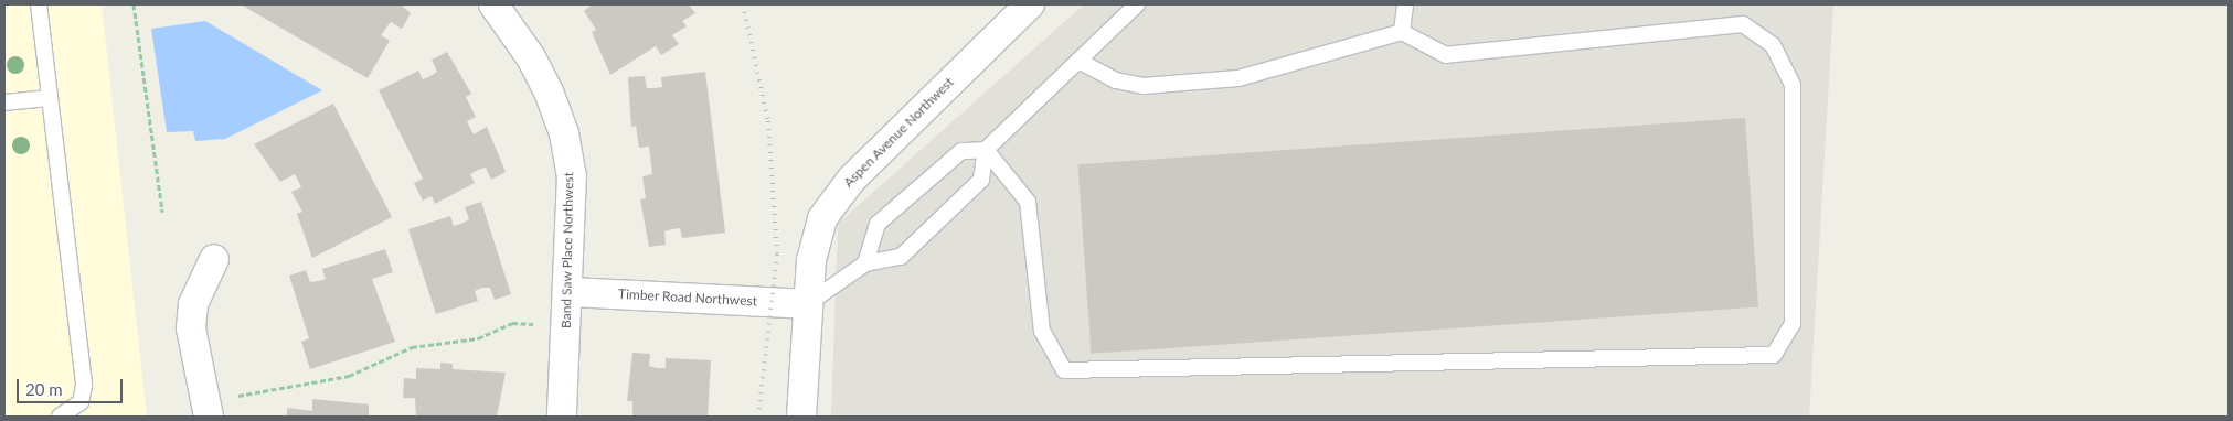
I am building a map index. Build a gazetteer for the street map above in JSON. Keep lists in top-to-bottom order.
{
  "streets": {
    "street": ["Aspen Avenue Northwest", "Band Saw Place Northwest", "Timber Road Northwest"]
  },
  "crossings": [
    ["Aspen Avenue Northwest", "Timber Road Northwest"],
    ["Band Saw Place Northwest", "Timber Road Northwest"]
  ],
  "scale_bar": "20 m"
}
